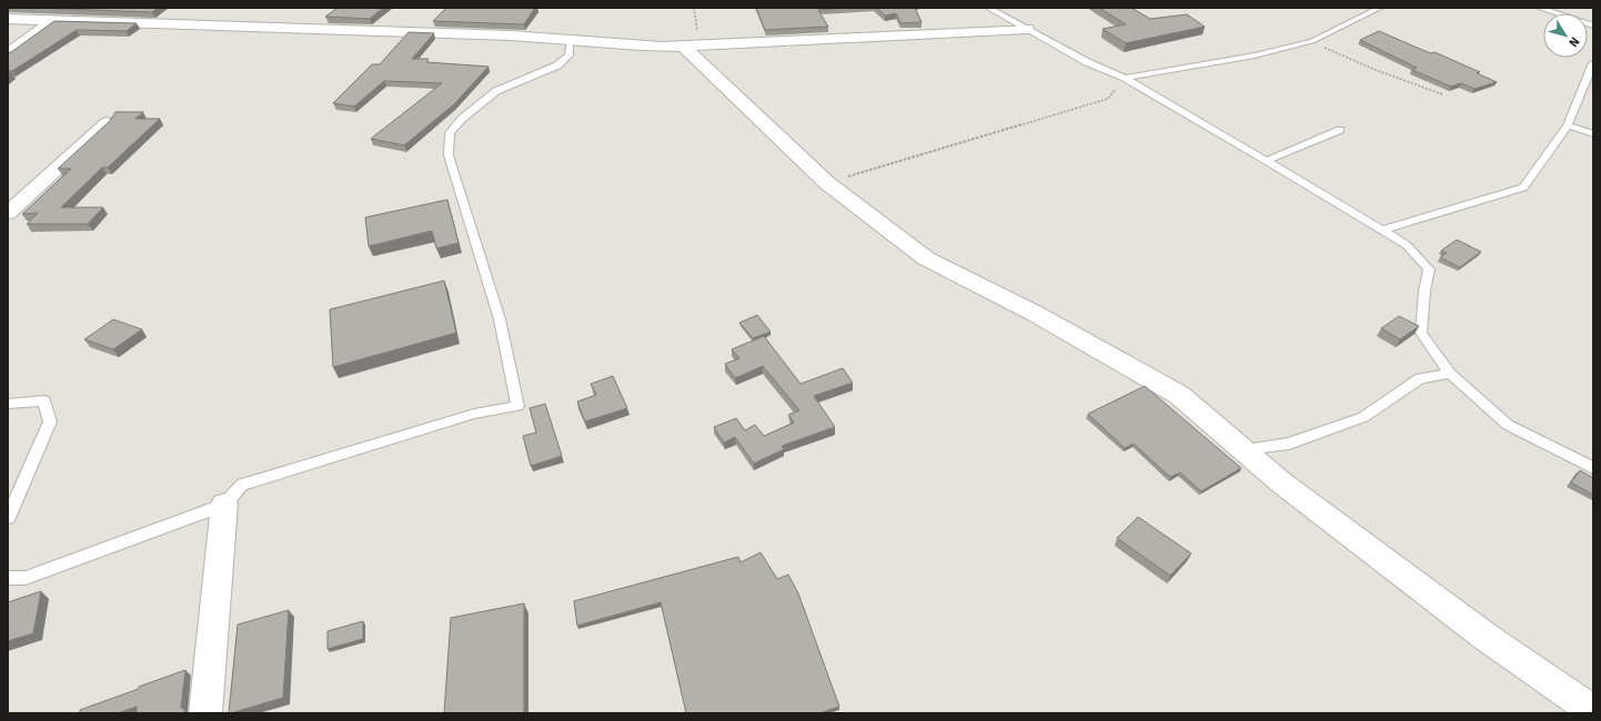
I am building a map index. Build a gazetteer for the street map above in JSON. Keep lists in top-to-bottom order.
{
  "north": "bottom right"
}
